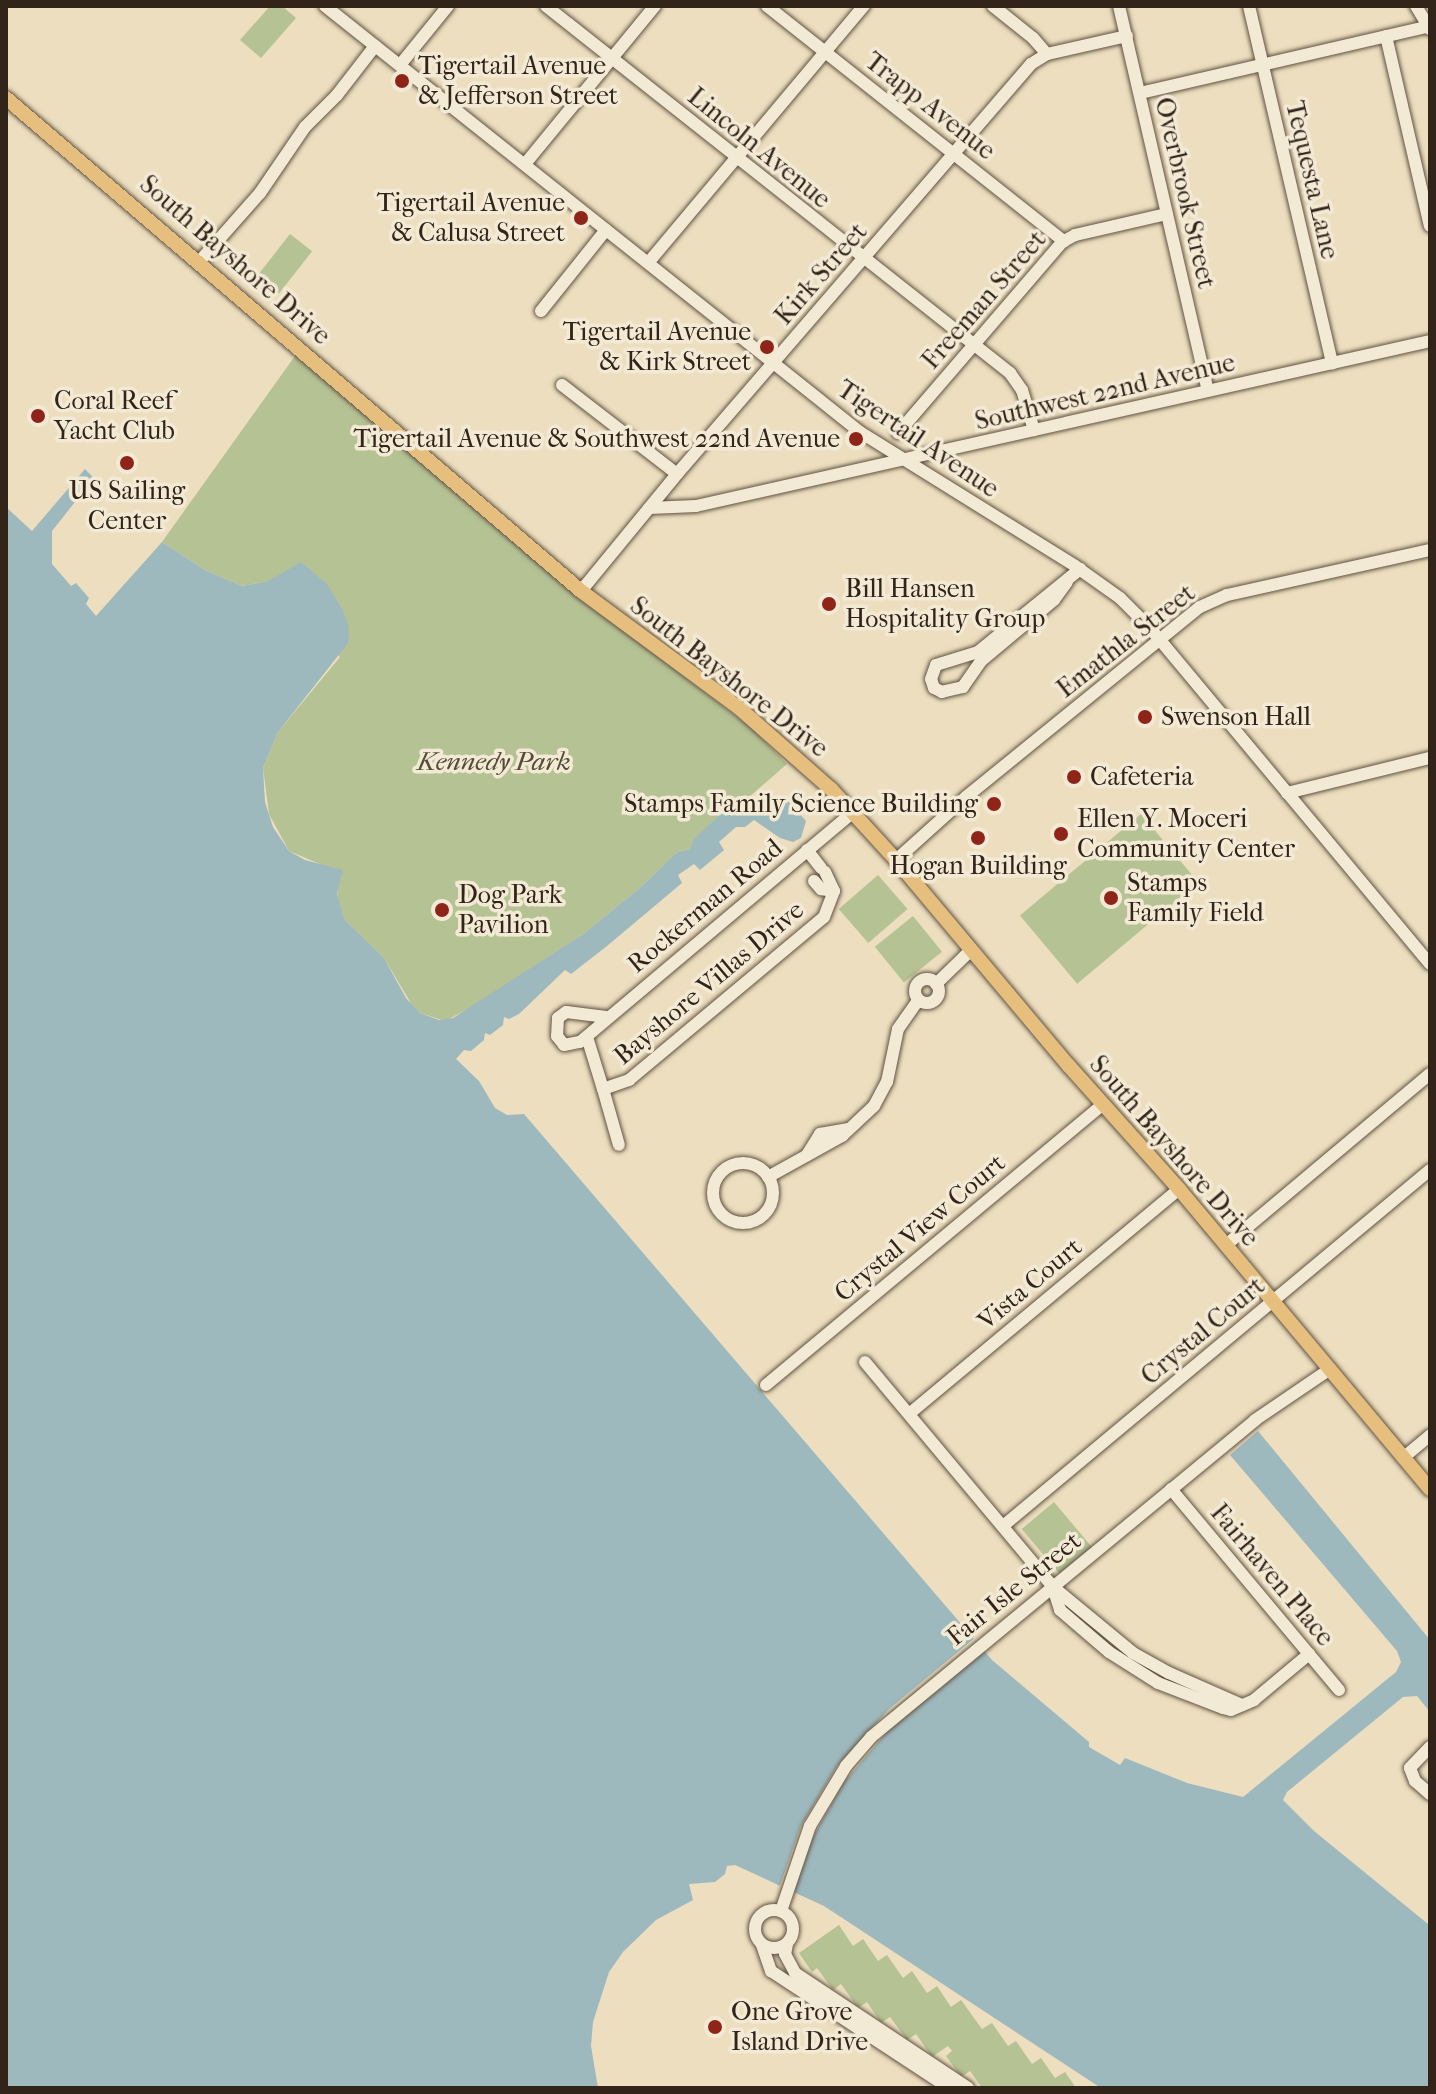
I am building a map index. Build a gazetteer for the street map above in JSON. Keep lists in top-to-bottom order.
{
  "streets": {
    "main road": ["South Bayshore Drive"],
    "street": [
      "Trapp Avenue",
      "Lincoln Avenue",
      "Tequesta Lane",
      "Overbrook Street",
      "Kirk Street",
      "Freeman Street",
      "Southwest 22nd Avenue",
      "Tigertail Avenue",
      "Emathla Street",
      "Rockerman Road",
      "Bayshore Villas Drive",
      "Crystal View Court",
      "Vista Court",
      "Crystal Court",
      "Fairhaven Place",
      "Fair Isle Street"
    ]
  },
  "crossings": [
    ["Trapp Avenue", "Kirk Street"],
    ["Trapp Avenue", "Freeman Street"],
    ["Lincoln Avenue", "Kirk Street"],
    ["Lincoln Avenue", "Freeman Street"],
    ["Lincoln Avenue", "Southwest 22nd Avenue"],
    ["Tequesta Lane", "Southwest 22nd Avenue"],
    ["Overbrook Street", "Kirk Street"],
    ["Overbrook Street", "Freeman Street"],
    ["Overbrook Street", "Southwest 22nd Avenue"],
    ["South Bayshore Drive", "Kirk Street"],
    ["South Bayshore Drive", "Emathla Street"],
    ["South Bayshore Drive", "Rockerman Road"],
    ["South Bayshore Drive", "Crystal View Court"],
    ["South Bayshore Drive", "Vista Court"],
    ["South Bayshore Drive", "Crystal Court"],
    ["South Bayshore Drive", "Fair Isle Street"],
    ["Kirk Street", "Southwest 22nd Avenue"],
    ["Kirk Street", "Tigertail Avenue"],
    ["Southwest 22nd Avenue", "Tigertail Avenue"],
    ["Tigertail Avenue", "Emathla Street"],
    ["Rockerman Road", "Bayshore Villas Drive"],
    ["Fairhaven Place", "Fair Isle Street"]
  ],
  "parks": ["Kennedy Park"],
  "places": [
    "Tigertail Avenue & Jefferson Street",
    "Tigertail Avenue & Calusa Street",
    "Tigertail Avenue & Kirk Street",
    "Coral Reef Yacht Club",
    "Tigertail Avenue & Southwest 22nd Avenue",
    "US Sailing Center",
    "Bill Hansen Hospitality Group",
    "Swenson Hall",
    "Cafeteria",
    "Stamps Family Science Building",
    "Ellen Y. Moceri Community Center",
    "Hogan Building",
    "Stamps Family Field",
    "Dog Park Pavilion",
    "One Grove Island Drive"
  ]
}
